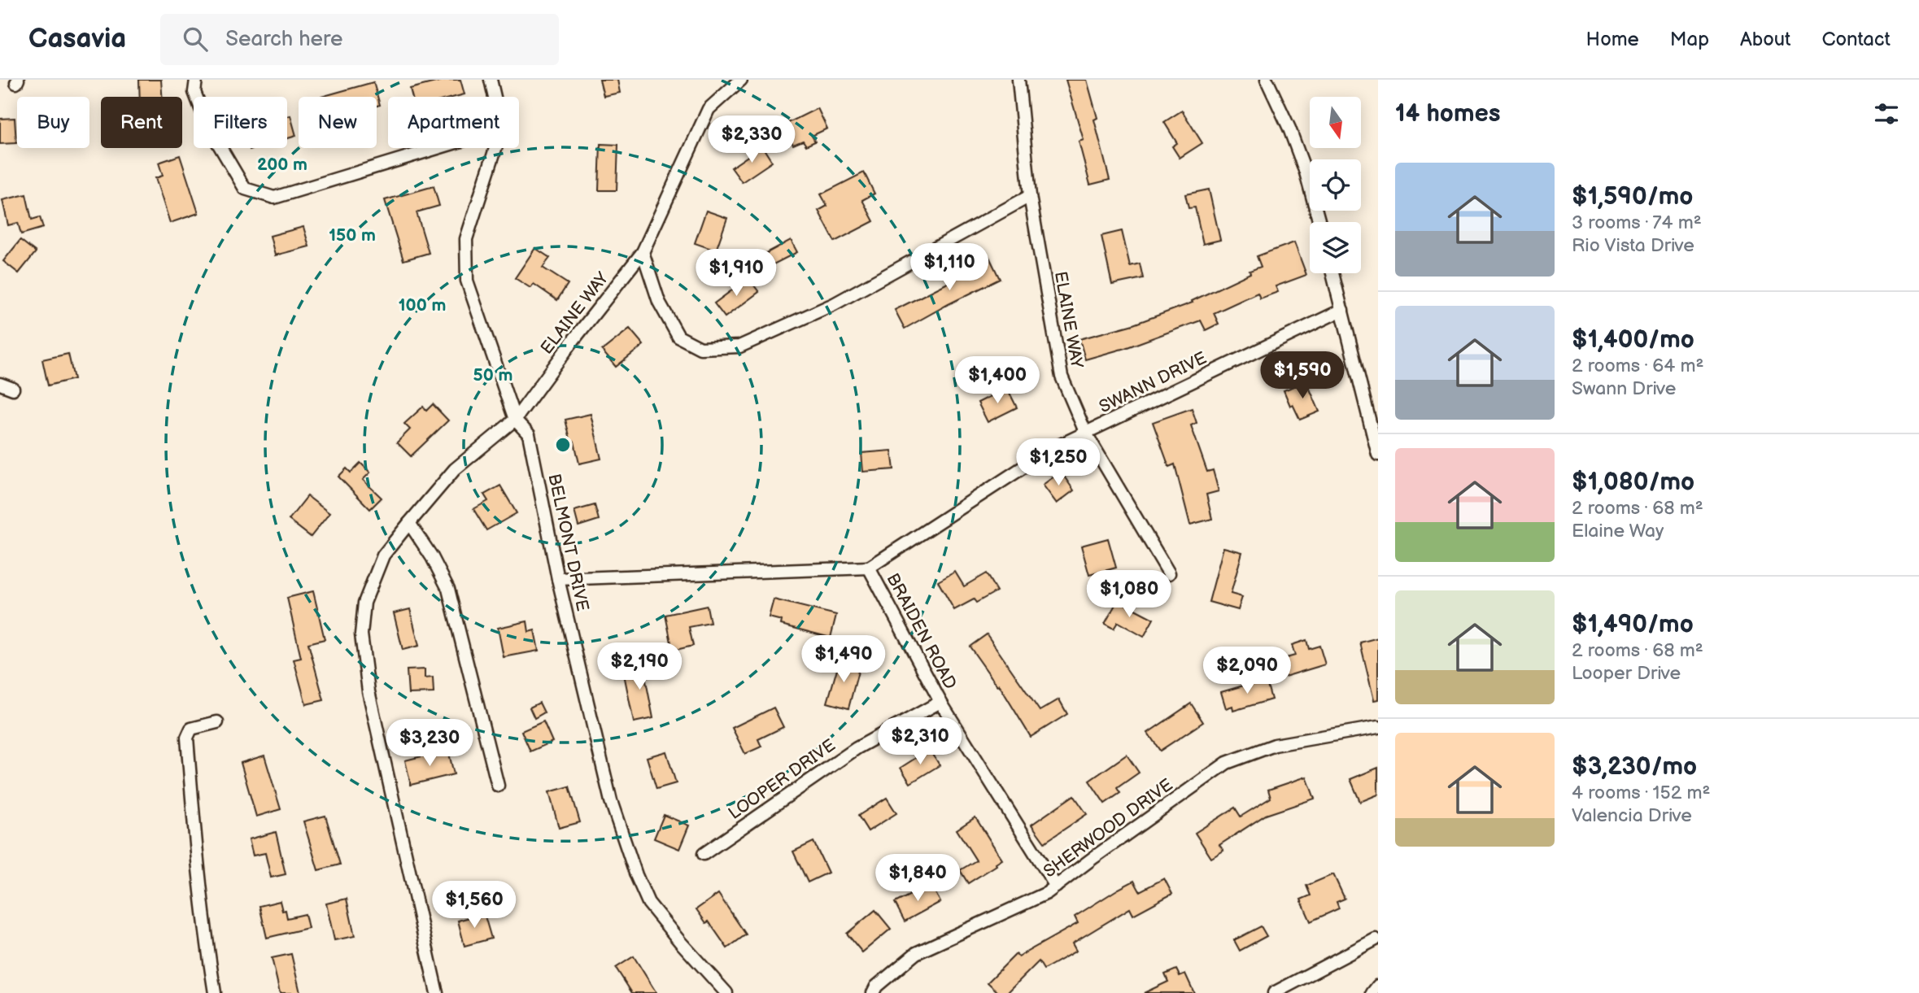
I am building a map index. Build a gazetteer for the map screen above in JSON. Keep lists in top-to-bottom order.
{
  "streets": {
    "street": [
      "ELAINE WAY",
      "SWANN DRIVE",
      "BELMONT DRIVE",
      "BRAIDEN ROAD",
      "LOOPER DRIVE",
      "SHERWOOD DRIVE"
    ]
  },
  "crossings": [
    ["ELAINE WAY", "SWANN DRIVE"],
    ["ELAINE WAY", "BELMONT DRIVE"],
    ["SWANN DRIVE", "BRAIDEN ROAD"],
    ["BELMONT DRIVE", "BRAIDEN ROAD"],
    ["BRAIDEN ROAD", "LOOPER DRIVE"],
    ["BRAIDEN ROAD", "SHERWOOD DRIVE"]
  ],
  "north": "bottom",
  "page": {
    "header": "Casavia",
    "search": "Search here",
    "nav": [
      "Home",
      "Map",
      "About",
      "Contact"
    ],
    "heading": "14 homes",
    "chip": [
      "Buy",
      "Rent",
      "Filters",
      "New",
      "Apartment"
    ],
    "price": [
      "$2,330",
      "$1,110",
      "$1,910",
      "$1,590",
      "$1,400",
      "$1,250",
      "$1,080",
      "$1,490",
      "$2,190",
      "$2,090",
      "$2,310",
      "$3,230",
      "$1,840",
      "$1,560"
    ],
    "list": [
      {
        "name": "$1,590/mo",
        "note": "3 rooms · 74 m² · Rio Vista Drive"
      },
      {
        "name": "$1,400/mo",
        "note": "2 rooms · 64 m² · Swann Drive"
      },
      {
        "name": "$1,080/mo",
        "note": "2 rooms · 68 m² · Elaine Way"
      },
      {
        "name": "$1,490/mo",
        "note": "2 rooms · 68 m² · Looper Drive"
      },
      {
        "name": "$3,230/mo",
        "note": "4 rooms · 152 m² · Valencia Drive"
      }
    ]
  },
  "rings": [
    "200 m",
    "150 m",
    "100 m",
    "50 m"
  ]
}
